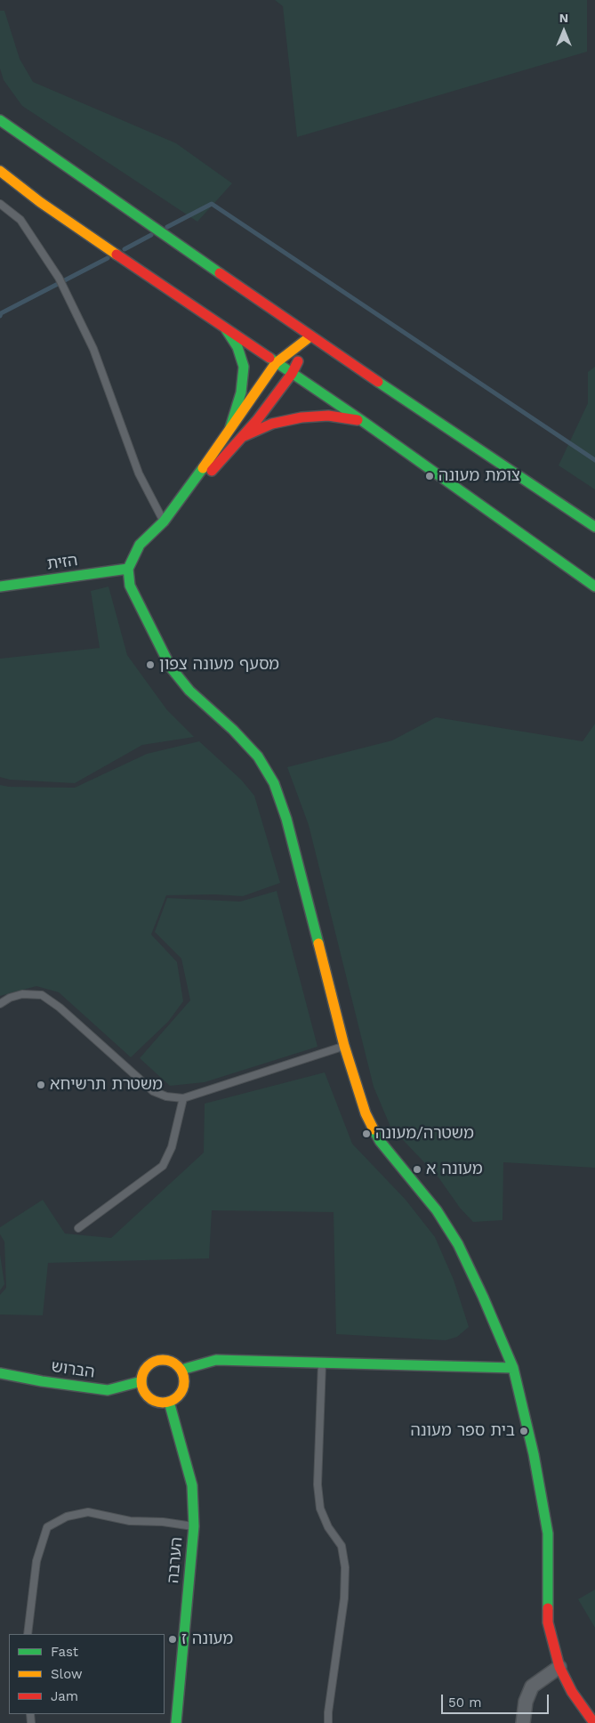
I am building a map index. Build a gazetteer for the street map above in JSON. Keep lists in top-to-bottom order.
{
  "streets": {
    "main road": ["הזית", "הברוש", "הערבה"]
  },
  "crossings": [
    ["הברוש", "הערבה"]
  ],
  "places": [
    "צומת מעונה",
    "מסעף מעונה צפון",
    "משטרת תרשיחא",
    "משטרה/מעונה",
    "מעונה א",
    "בית ספר מעונה",
    "מעונה ז"
  ],
  "legend": ["Fast", "Slow", "Jam"],
  "scale_bar": "50 m",
  "north": "top"
}
